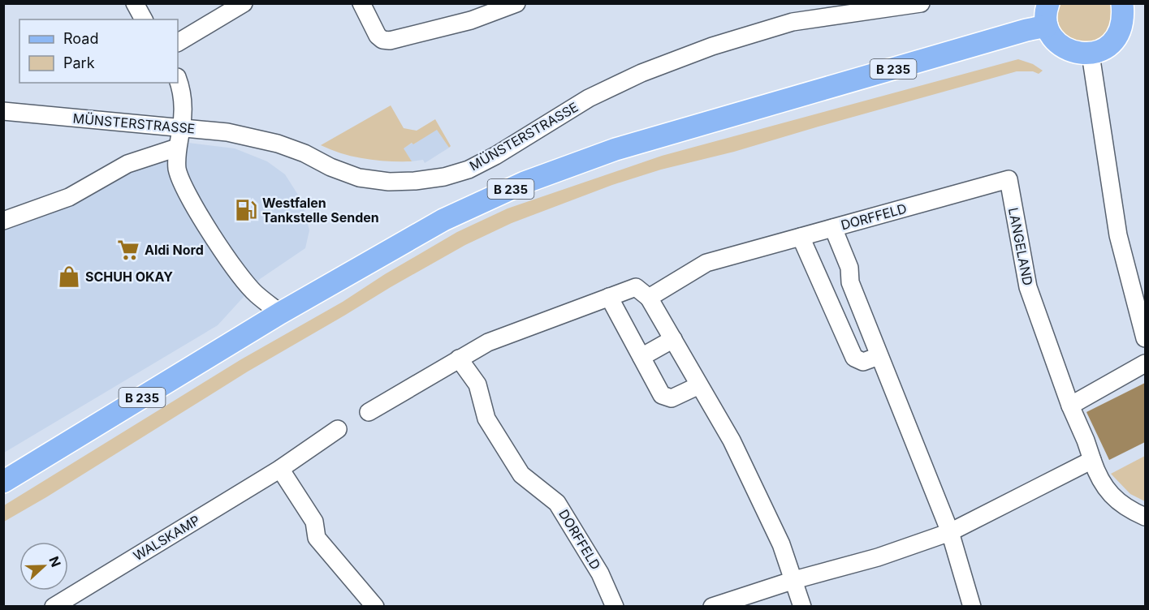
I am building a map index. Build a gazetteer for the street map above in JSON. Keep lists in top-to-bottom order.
{
  "streets": {
    "main road": ["B 235"],
    "street": [
      "MÜNSTERSTRASSE",
      "DORFFELD",
      "LANGELAND",
      "WALSKAMP"
    ]
  },
  "crossings": [
    ["DORFFELD", "LANGELAND"]
  ],
  "places": {
    "fuel station": ["Westfalen Tankstelle Senden"],
    "supermarket": ["Aldi Nord"],
    "shop": ["SCHUH OKAY"]
  },
  "legend": ["Road", "Park"],
  "north": "right"
}
